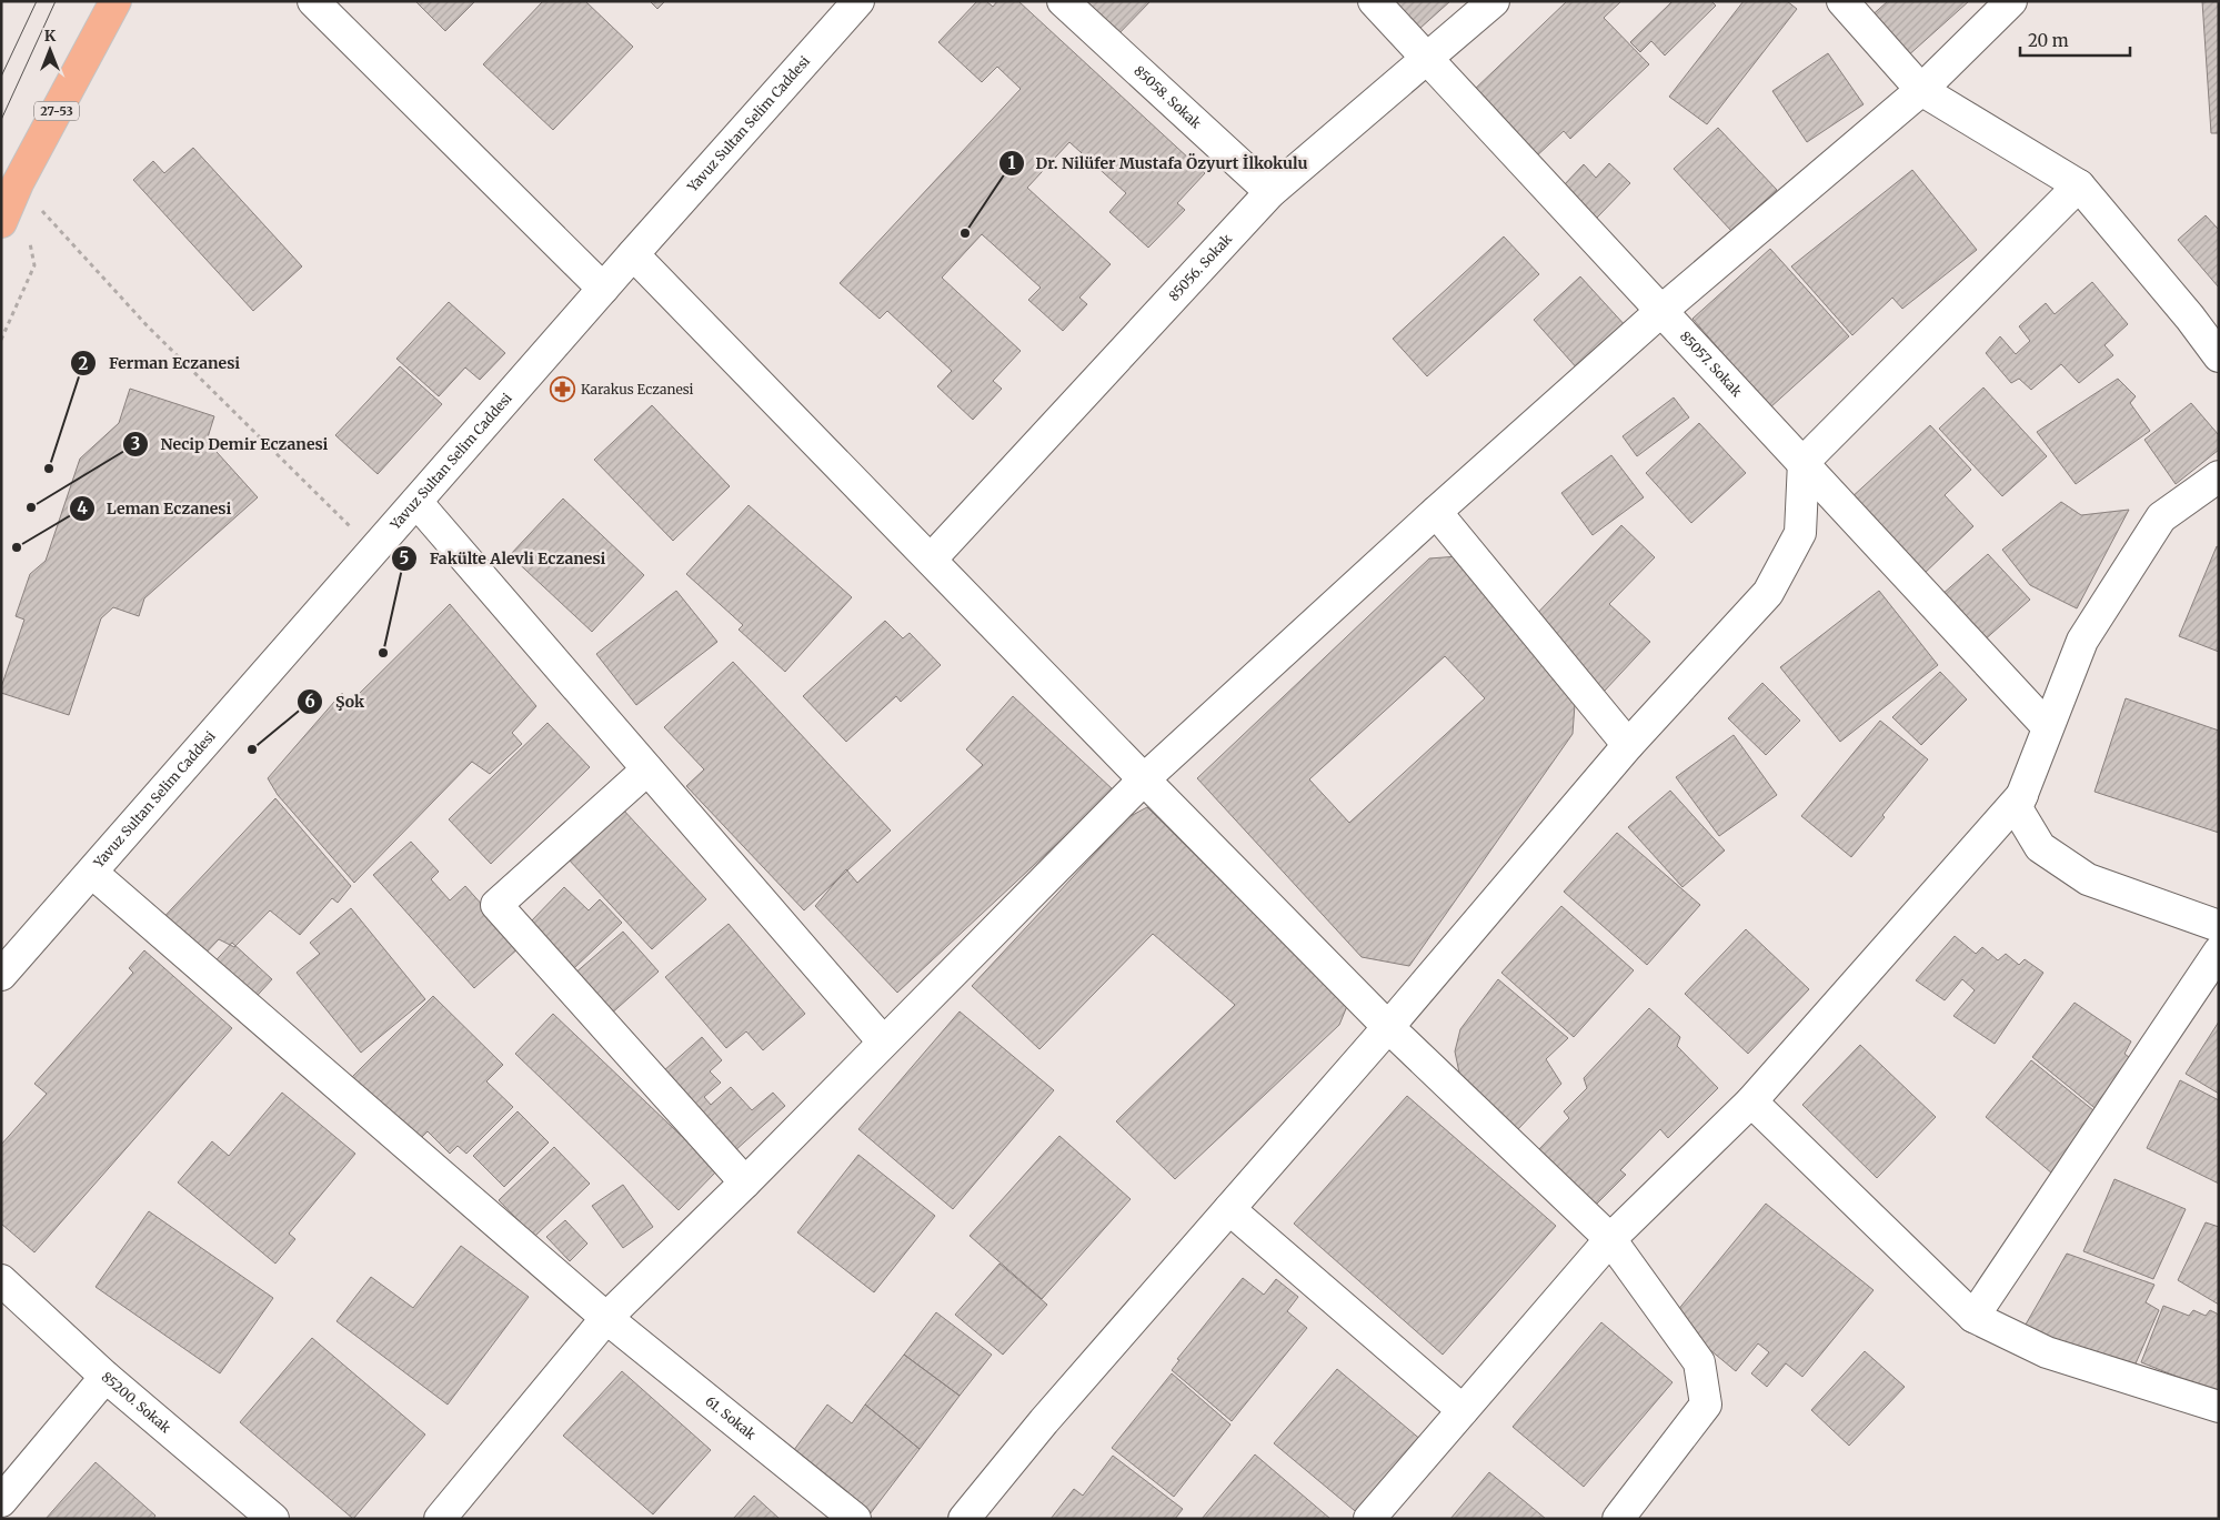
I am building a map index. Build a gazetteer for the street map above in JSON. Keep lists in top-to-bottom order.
{
  "streets": {
    "main road": ["27-53"],
    "street": [
      "85058. Sokak",
      "Yavuz Sultan Selim Caddesi",
      "85056. Sokak",
      "85057. Sokak",
      "85200. Sokak",
      "61. Sokak"
    ]
  },
  "crossings": [
    ["85058. Sokak", "85056. Sokak"],
    ["Yavuz Sultan Selim Caddesi", "61. Sokak"],
    ["85056. Sokak", "85057. Sokak"]
  ],
  "places": {
    "other": [
      "Dr. Nilüfer Mustafa Özyurt İlkokulu",
      "Ferman Eczanesi",
      "Necip Demir Eczanesi",
      "Leman Eczanesi",
      "Fakülte Alevli Eczanesi",
      "Şok"
    ],
    "pharmacy": ["Karakus Eczanesi"]
  },
  "scale_bar": "20 m",
  "north": "top"
}
